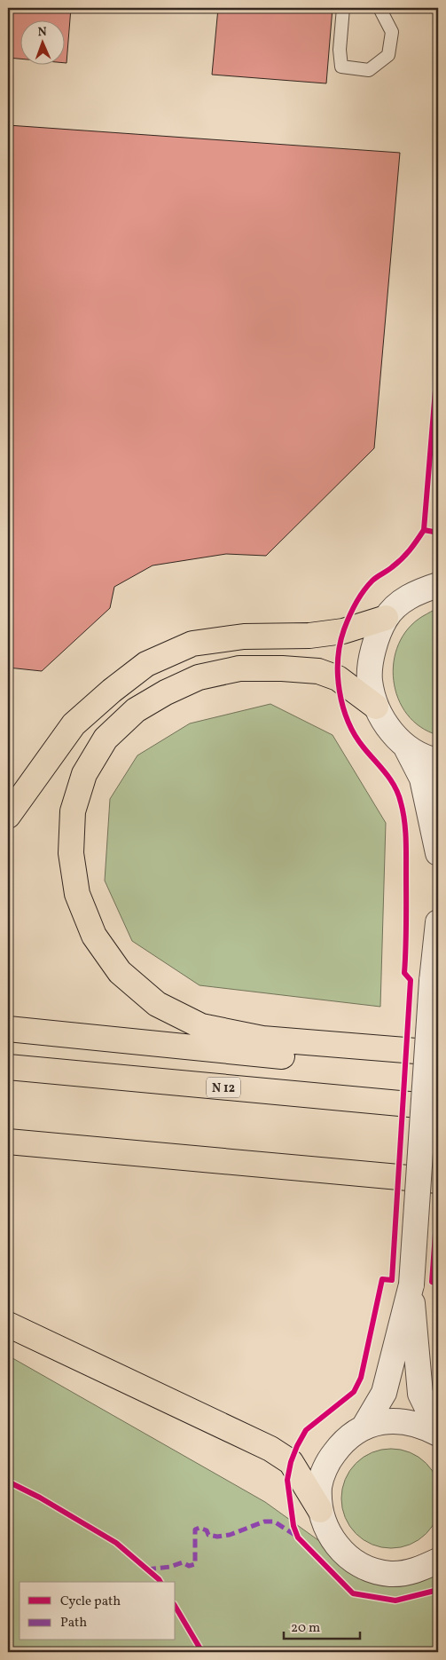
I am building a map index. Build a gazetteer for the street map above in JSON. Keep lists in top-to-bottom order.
{
  "streets": {
    "highway": ["N 12"]
  },
  "legend": ["Cycle path", "Path"],
  "scale_bar": "20 m",
  "north": "top"
}
